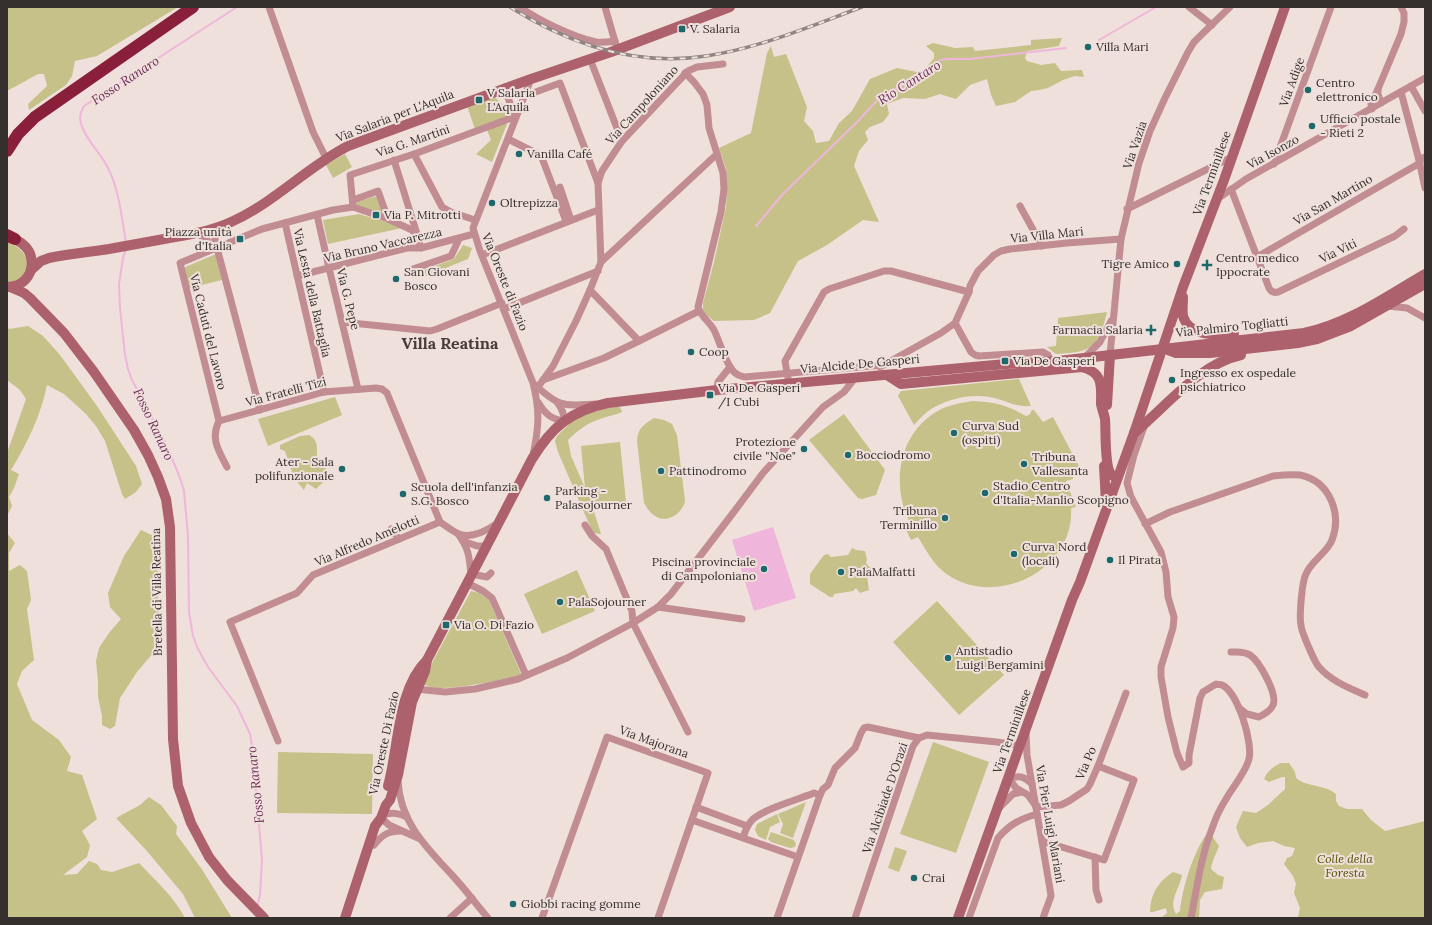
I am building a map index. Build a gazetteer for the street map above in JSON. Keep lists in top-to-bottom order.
{
  "streets": {
    "street": [
      "Via Adige",
      "Via Campoloniano",
      "Via Salaria per L'Aquila",
      "Via G. Martini",
      "Via Vazia",
      "Via Isonzo",
      "Via Terminillese",
      "Via San Martino",
      "Via Villa Mari",
      "Via Bruno Vaccarezza",
      "Via Viti",
      "Via Oreste di Fazio",
      "Via Lesta della Battaglia",
      "Via G. Pepe",
      "Via Palmiro Togliatti",
      "Via Caduti del Lavoro",
      "Via Alcide De Gasperi",
      "Via Fratelli Tizi",
      "Via Alfredo Amelotti",
      "Bretella di Villa Reatina",
      "Via Majorana",
      "Via Oreste Di Fazio",
      "Via Po",
      "Via Alcibiade D'Orazi",
      "Via Pier Luigi Mariani"
    ]
  },
  "crossings": [
    ["Via Adige", "Via Isonzo"],
    ["Via Campoloniano", "Via Oreste di Fazio"],
    ["Via Salaria per L'Aquila", "Via Oreste di Fazio"],
    ["Via Salaria per L'Aquila", "Bretella di Villa Reatina"],
    ["Via G. Martini", "Via Oreste di Fazio"],
    ["Via Vazia", "Via Villa Mari"],
    ["Via Vazia", "Via Alcide De Gasperi"],
    ["Via Isonzo", "Via Terminillese"],
    ["Via Isonzo", "Via Viti"],
    ["Via Terminillese", "Via Viti"],
    ["Via Terminillese", "Via Palmiro Togliatti"],
    ["Via Terminillese", "Via Alcide De Gasperi"],
    ["Via Terminillese", "Via Alcibiade D'Orazi"],
    ["Via Terminillese", "Via Pier Luigi Mariani"],
    ["Via San Martino", "Via Viti"],
    ["Via Villa Mari", "Via Alcide De Gasperi"],
    ["Via Villa Mari", "Via Oreste Di Fazio"],
    ["Via Bruno Vaccarezza", "Via Oreste di Fazio"],
    ["Via Bruno Vaccarezza", "Via Lesta della Battaglia"],
    ["Via Bruno Vaccarezza", "Via G. Pepe"],
    ["Via Lesta della Battaglia", "Via Fratelli Tizi"],
    ["Via G. Pepe", "Via Fratelli Tizi"],
    ["Via Palmiro Togliatti", "Via Alcide De Gasperi"],
    ["Via Caduti del Lavoro", "Via Fratelli Tizi"],
    ["Via Alcide De Gasperi", "Via Oreste Di Fazio"],
    ["Via Fratelli Tizi", "Via Alfredo Amelotti"],
    ["Via Po", "Via Pier Luigi Mariani"]
  ],
  "districts": ["Villa Reatina"],
  "water": ["Fosso Ranaro", "Rio Cantaro"],
  "parks": ["Colle della Foresta"],
  "places": {
    "transit": [
      "V. Salaria",
      "V Salaria L'Aquila",
      "Via P. Mitrotti",
      "Piazza unità d'Italia",
      "Via De Gasperi",
      "Via De Gasperi /I Cubi",
      "Via O. Di Fazio"
    ],
    "other": [
      "Villa Mari",
      "Centro elettronico",
      "Ufficio postale - Rieti 2",
      "Vanilla Café",
      "Oltrepizza",
      "Tigre Amico",
      "San Giovani Bosco",
      "Coop",
      "Ingresso ex ospedale psichiatrico",
      "Curva Sud (ospiti)",
      "Protezione civile \"Noe\"",
      "Bocciodromo",
      "Tribuna Vallesanta",
      "Ater - Sala polifunzionale",
      "Pattinodromo",
      "Stadio Centro d'Italia-Manlio Scopigno",
      "Scuola dell'infanzia S.G. Bosco",
      "Parking - Palasojourner",
      "Tribuna Terminillo",
      "Curva Nord (locali)",
      "Il Pirata",
      "Piscina provinciale di Campoloniano",
      "PalaMalfatti",
      "PalaSojourner",
      "Antistadio Luigi Bergamini",
      "Crai",
      "Giobbi racing gomme"
    ],
    "health": ["Centro medico Ippocrate", "Farmacia Salaria"]
  }
}
